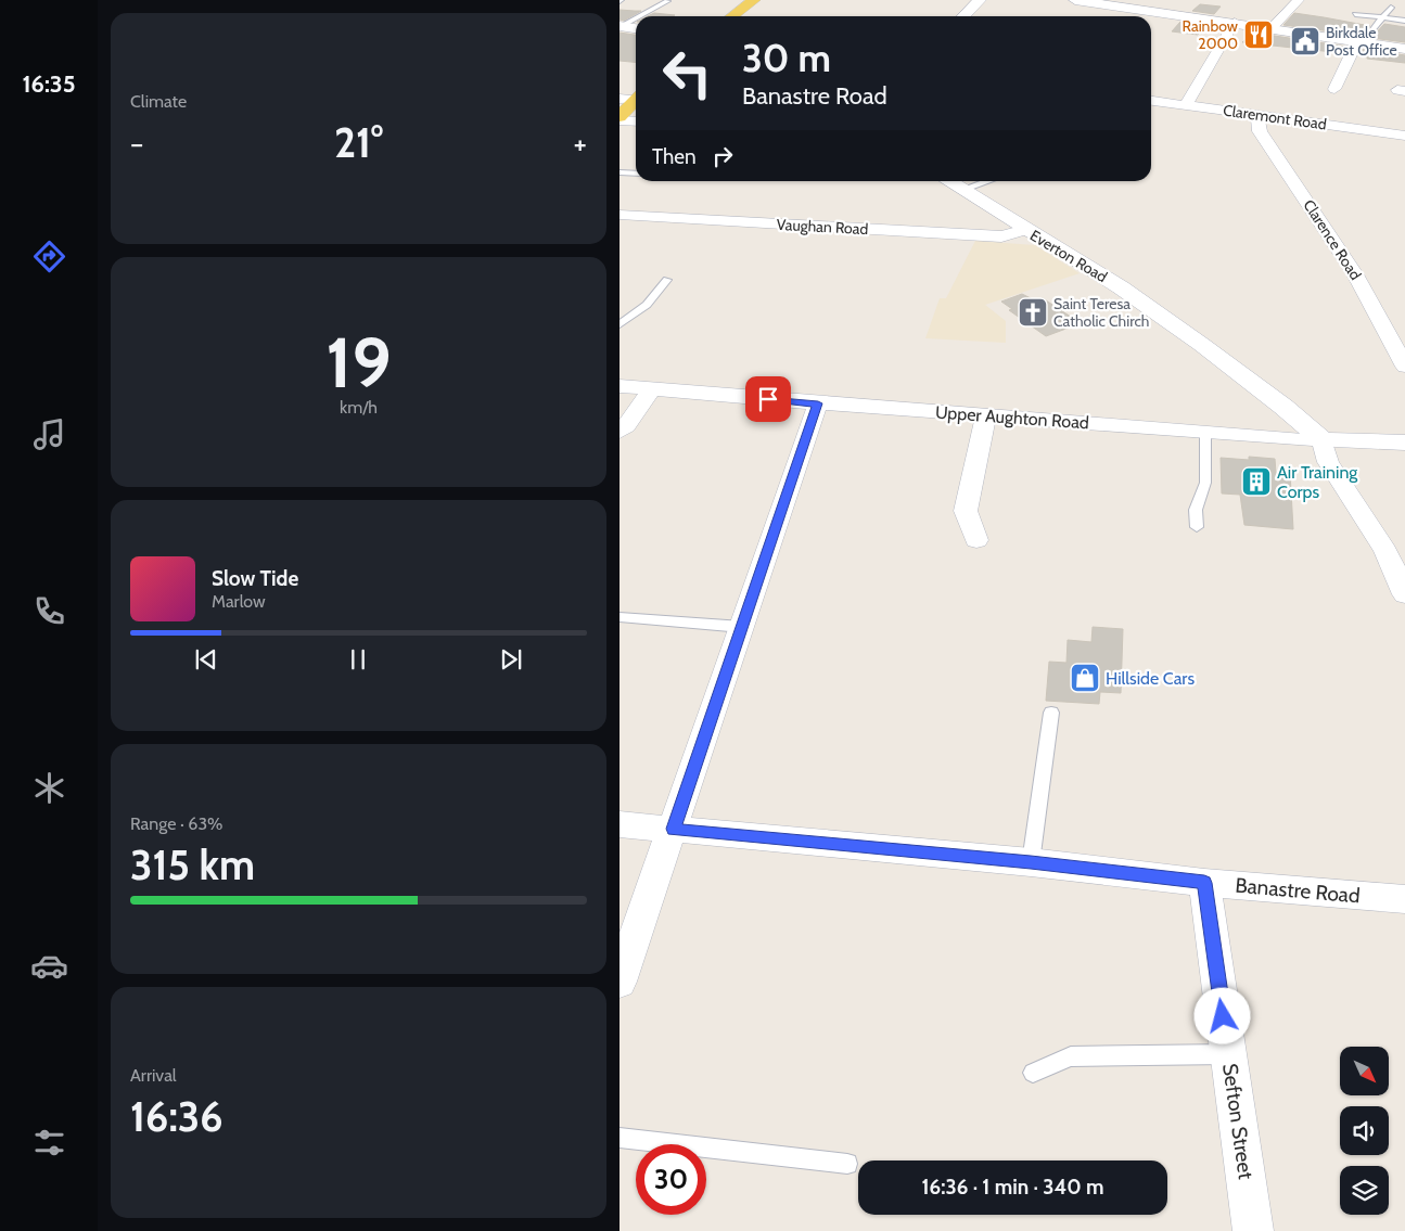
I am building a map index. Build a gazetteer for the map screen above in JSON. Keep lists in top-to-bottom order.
{
  "streets": {
    "main road": ["Everton Road", "Upper Aughton Road"],
    "street": [
      "Claremont Road",
      "Vaughan Road",
      "Clarence Road",
      "Banastre Road",
      "Sefton Street"
    ]
  },
  "crossings": [
    ["Claremont Road", "Clarence Road"],
    ["Vaughan Road", "Everton Road"],
    ["Everton Road", "Upper Aughton Road"],
    ["Banastre Road", "Sefton Street"]
  ],
  "places": {
    "restaurant": ["Rainbow 2000"],
    "public building": ["Birkdale Post Office"],
    "church": ["Saint Teresa Catholic Chirch"],
    "building": ["Air Training Corps"],
    "shop": ["Hillside Cars"]
  },
  "north": "bottom right",
  "page": {
    "tabs": "16:35",
    "tile": [
      "Climate",
      ["19", "km/h"],
      ["Range · 63%", "315 km"],
      ["Arrival", "16:36"]
    ],
    "turn": ["30 m", "Banastre Road"],
    "heat": ["−", "21°", "+"],
    "then": "Then",
    "song": ["Slow Tide", "Marlow"],
    "limit": "30",
    "trip": "16:36 · 1 min · 340 m"
  }
}
